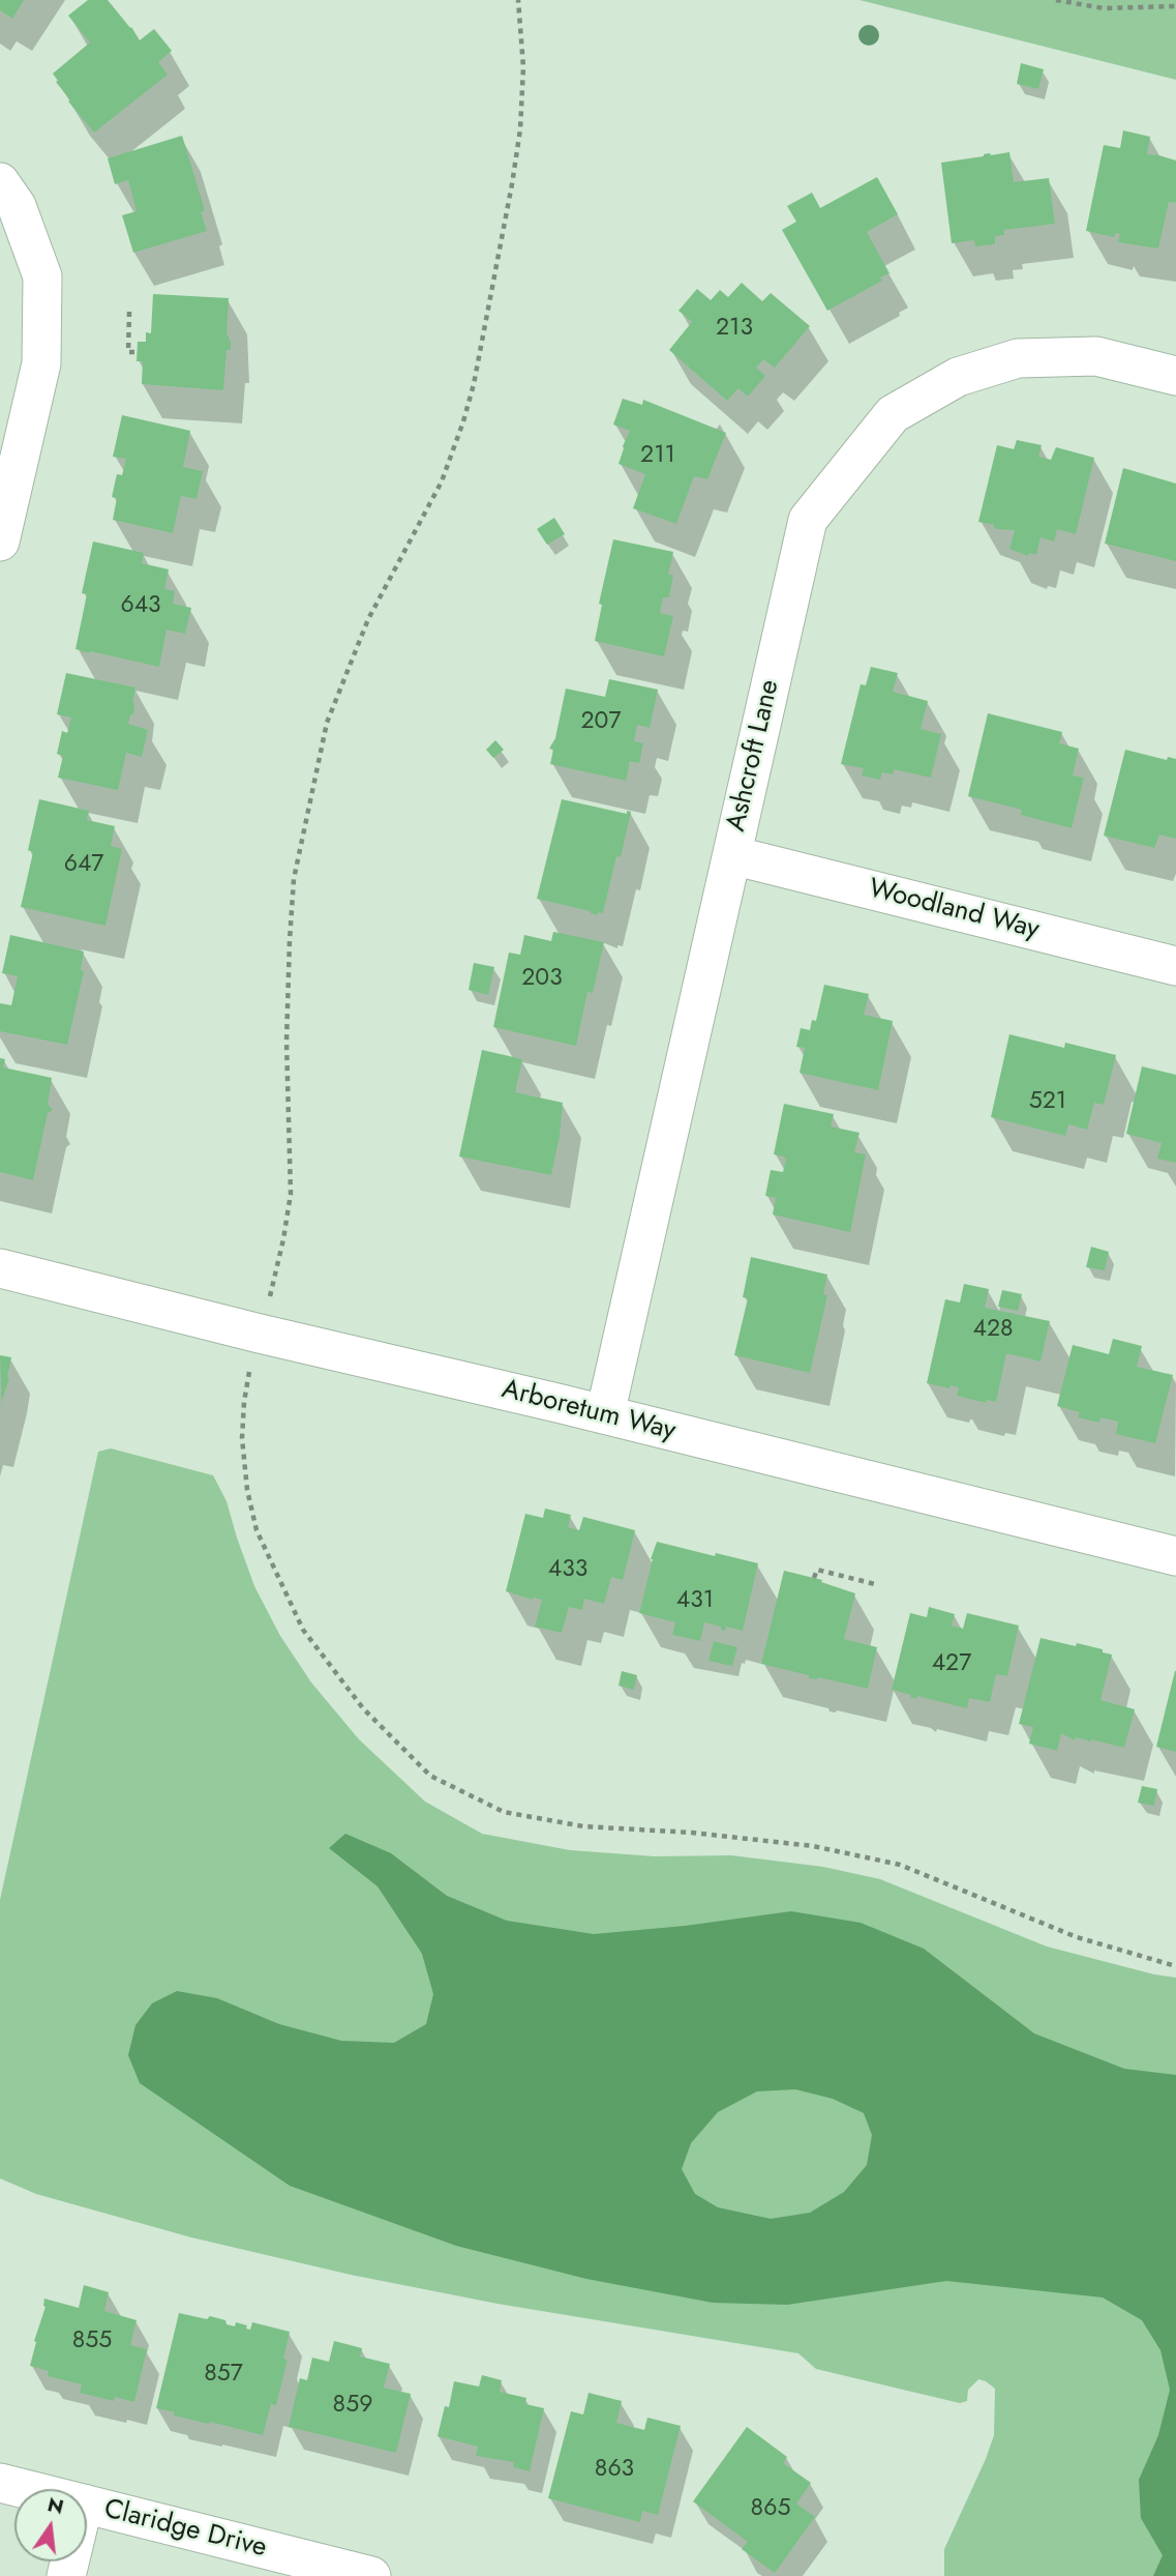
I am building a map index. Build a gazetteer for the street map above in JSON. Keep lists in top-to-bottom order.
{
  "streets": {
    "street": [
      "Ashcroft Lane",
      "Woodland Way",
      "Arboretum Way",
      "Claridge Drive"
    ]
  },
  "crossings": [
    ["Ashcroft Lane", "Woodland Way"],
    ["Ashcroft Lane", "Arboretum Way"]
  ],
  "house_numbers": [
    "213",
    "211",
    "643",
    "207",
    "647",
    "203",
    "521",
    "428",
    "433",
    "431",
    "427",
    "855",
    "857",
    "859",
    "863",
    "865"
  ],
  "north": "top"
}
